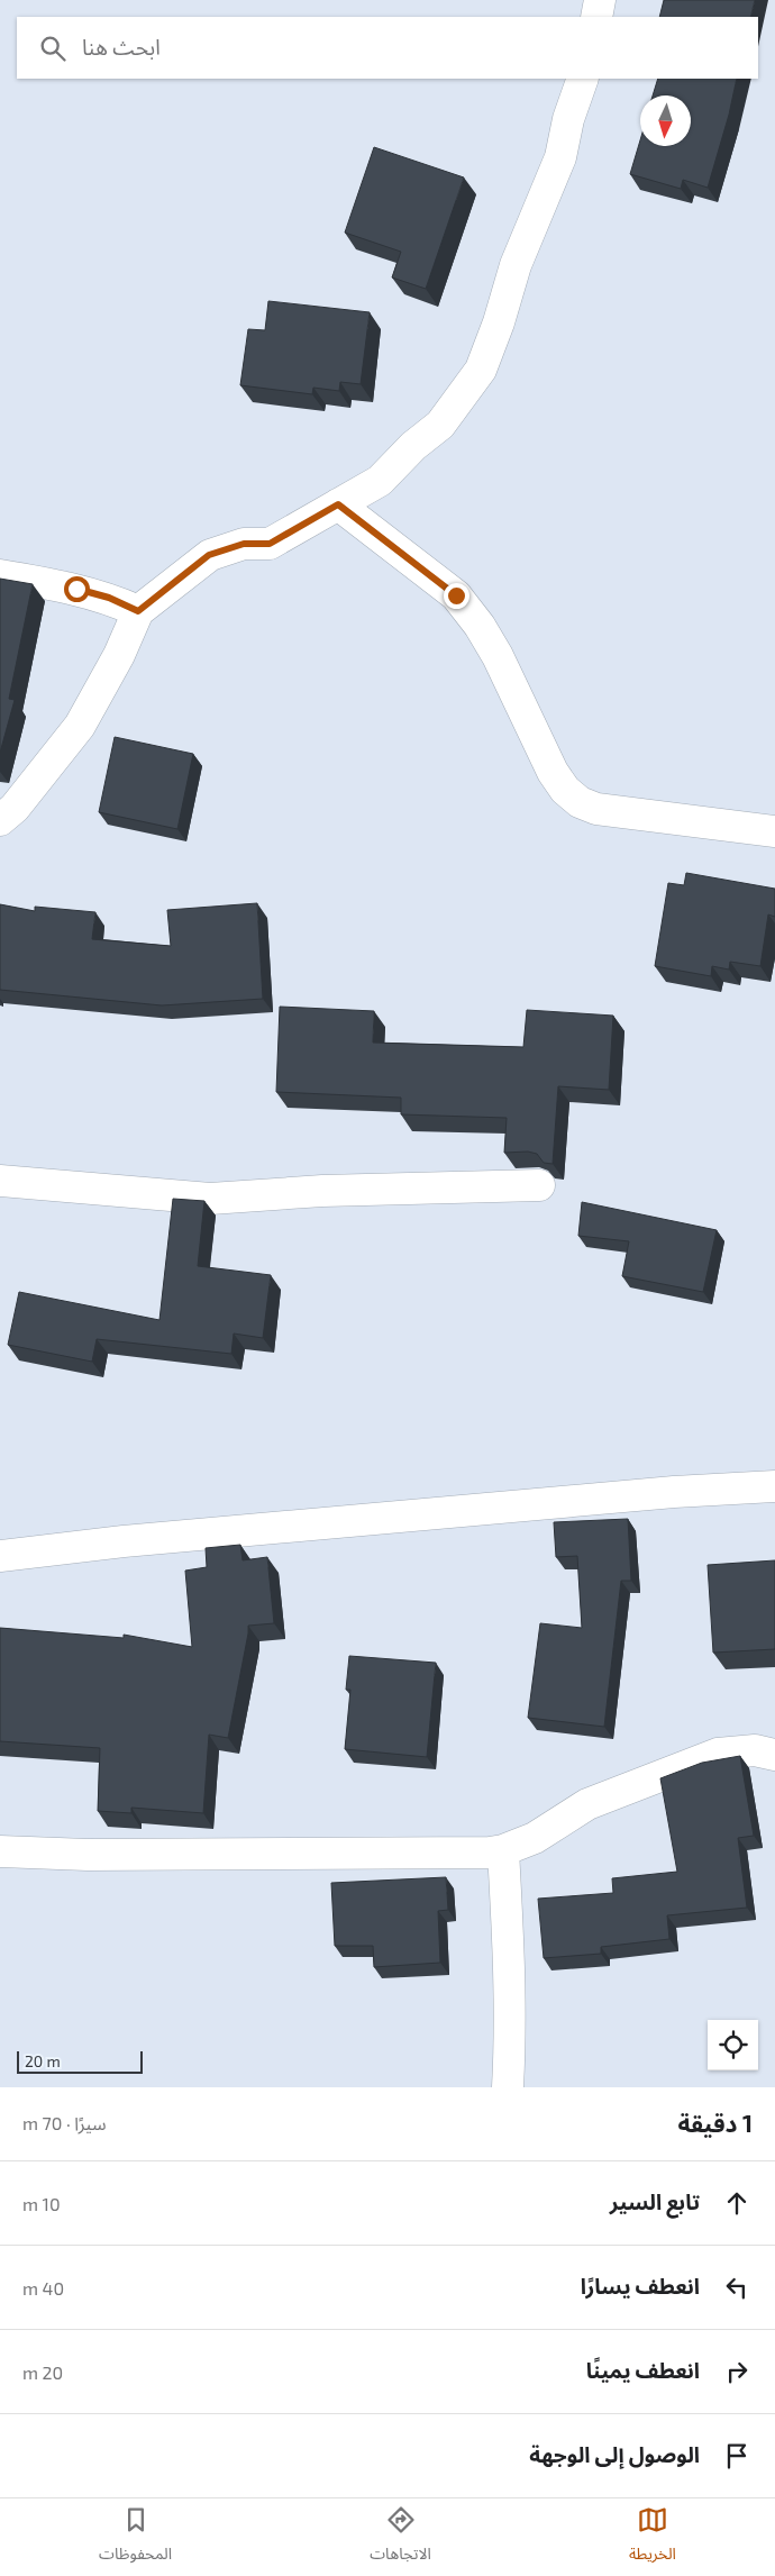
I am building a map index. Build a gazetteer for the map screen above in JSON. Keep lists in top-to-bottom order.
{
  "scale_bar": "20 m",
  "north": "bottom",
  "page": {
    "search": "ابحث هنا",
    "scale": "20 m",
    "heading": ["1 دقيقة", "سيرًا · 70 m"],
    "list": [
      ["تابع السير", "10 m"],
      ["انعطف يسارًا", "40 m"],
      ["انعطف يمينًا", "20 m"],
      "الوصول إلى الوجهة"
    ],
    "nav": ["الخريطة", "الاتجاهات", "المحفوظات"]
  }
}
